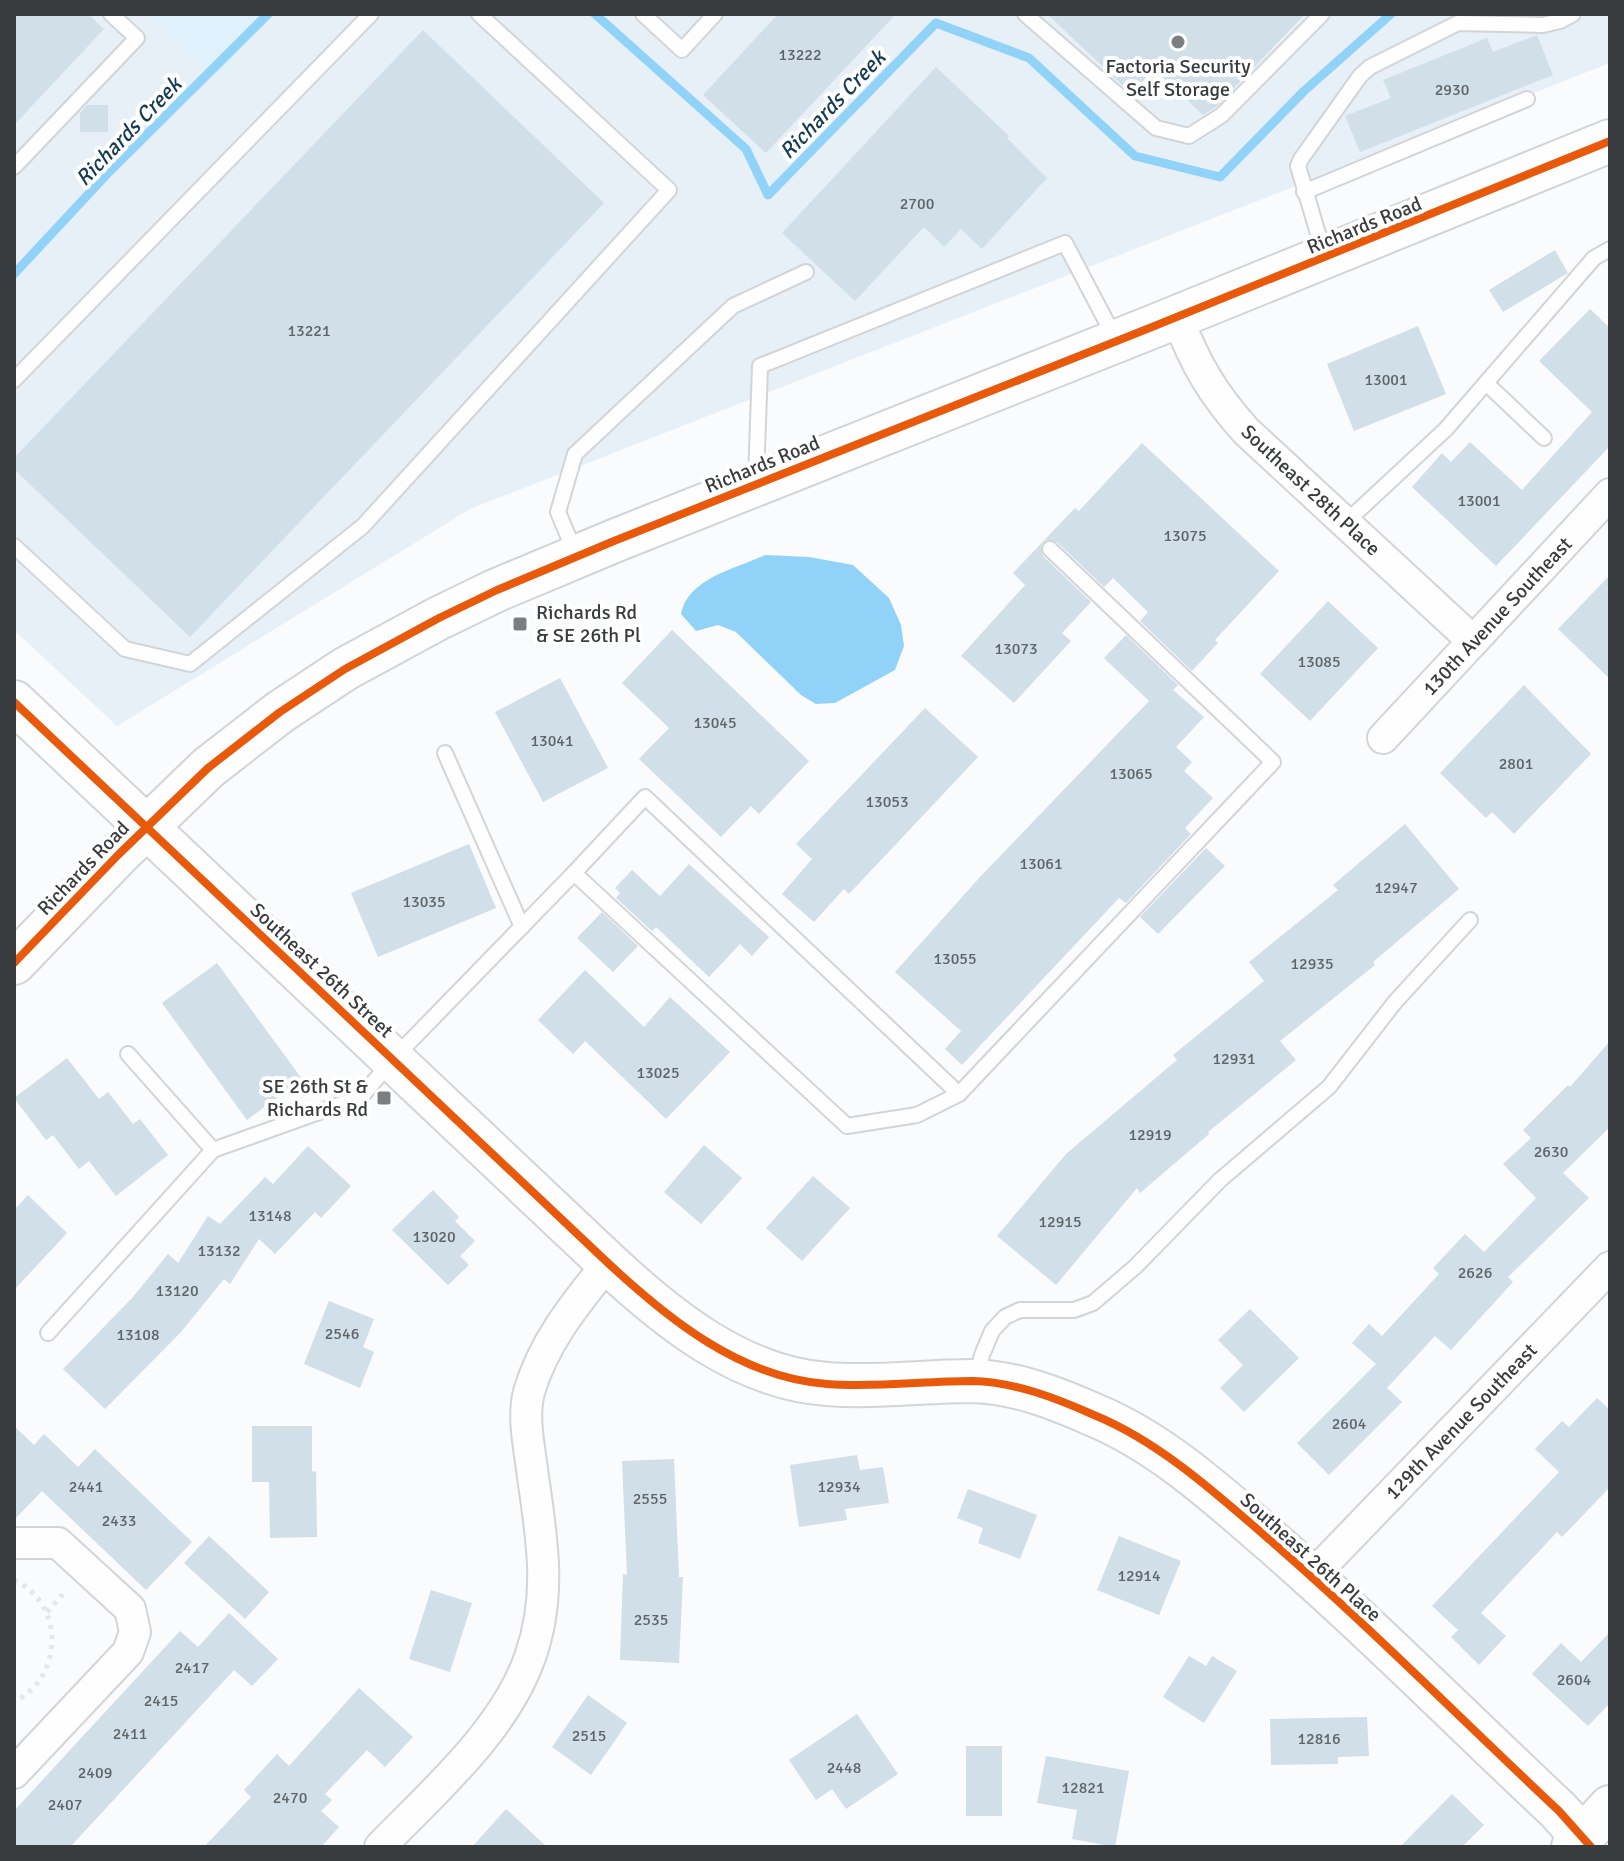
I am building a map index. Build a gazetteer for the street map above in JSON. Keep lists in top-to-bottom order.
{
  "streets": {
    "street": [
      "Richards Road",
      "Southeast 28th Place",
      "130th Avenue Southeast",
      "Southeast 26th Street",
      "129th Avenue Southeast",
      "Southeast 26th Place"
    ]
  },
  "crossings": [
    ["Richards Road", "Southeast 28th Place"],
    ["Richards Road", "Southeast 26th Street"],
    ["Southeast 28th Place", "130th Avenue Southeast"],
    ["Southeast 26th Street", "Southeast 26th Place"],
    ["129th Avenue Southeast", "Southeast 26th Place"]
  ],
  "water": ["Richards Creek"],
  "places": {
    "other": ["Factoria Security Self Storage"],
    "transit": ["Richards Rd & SE 26th Pl", "SE 26th St & Richards Rd"]
  },
  "house_numbers": [
    "13222",
    "2930",
    "2700",
    "13221",
    "13001",
    "13001",
    "13075",
    "13073",
    "13085",
    "13045",
    "13041",
    "2801",
    "13065",
    "13053",
    "13061",
    "12947",
    "13035",
    "13055",
    "12935",
    "12931",
    "13025",
    "12919",
    "2630",
    "13148",
    "12915",
    "13020",
    "13132",
    "2626",
    "13120",
    "2546",
    "13108",
    "2604",
    "2441",
    "12934",
    "2555",
    "2433",
    "12914",
    "2535",
    "2417",
    "2604",
    "2415",
    "2411",
    "2515",
    "12816",
    "2448",
    "2409",
    "12821",
    "2470",
    "2407"
  ]
}
